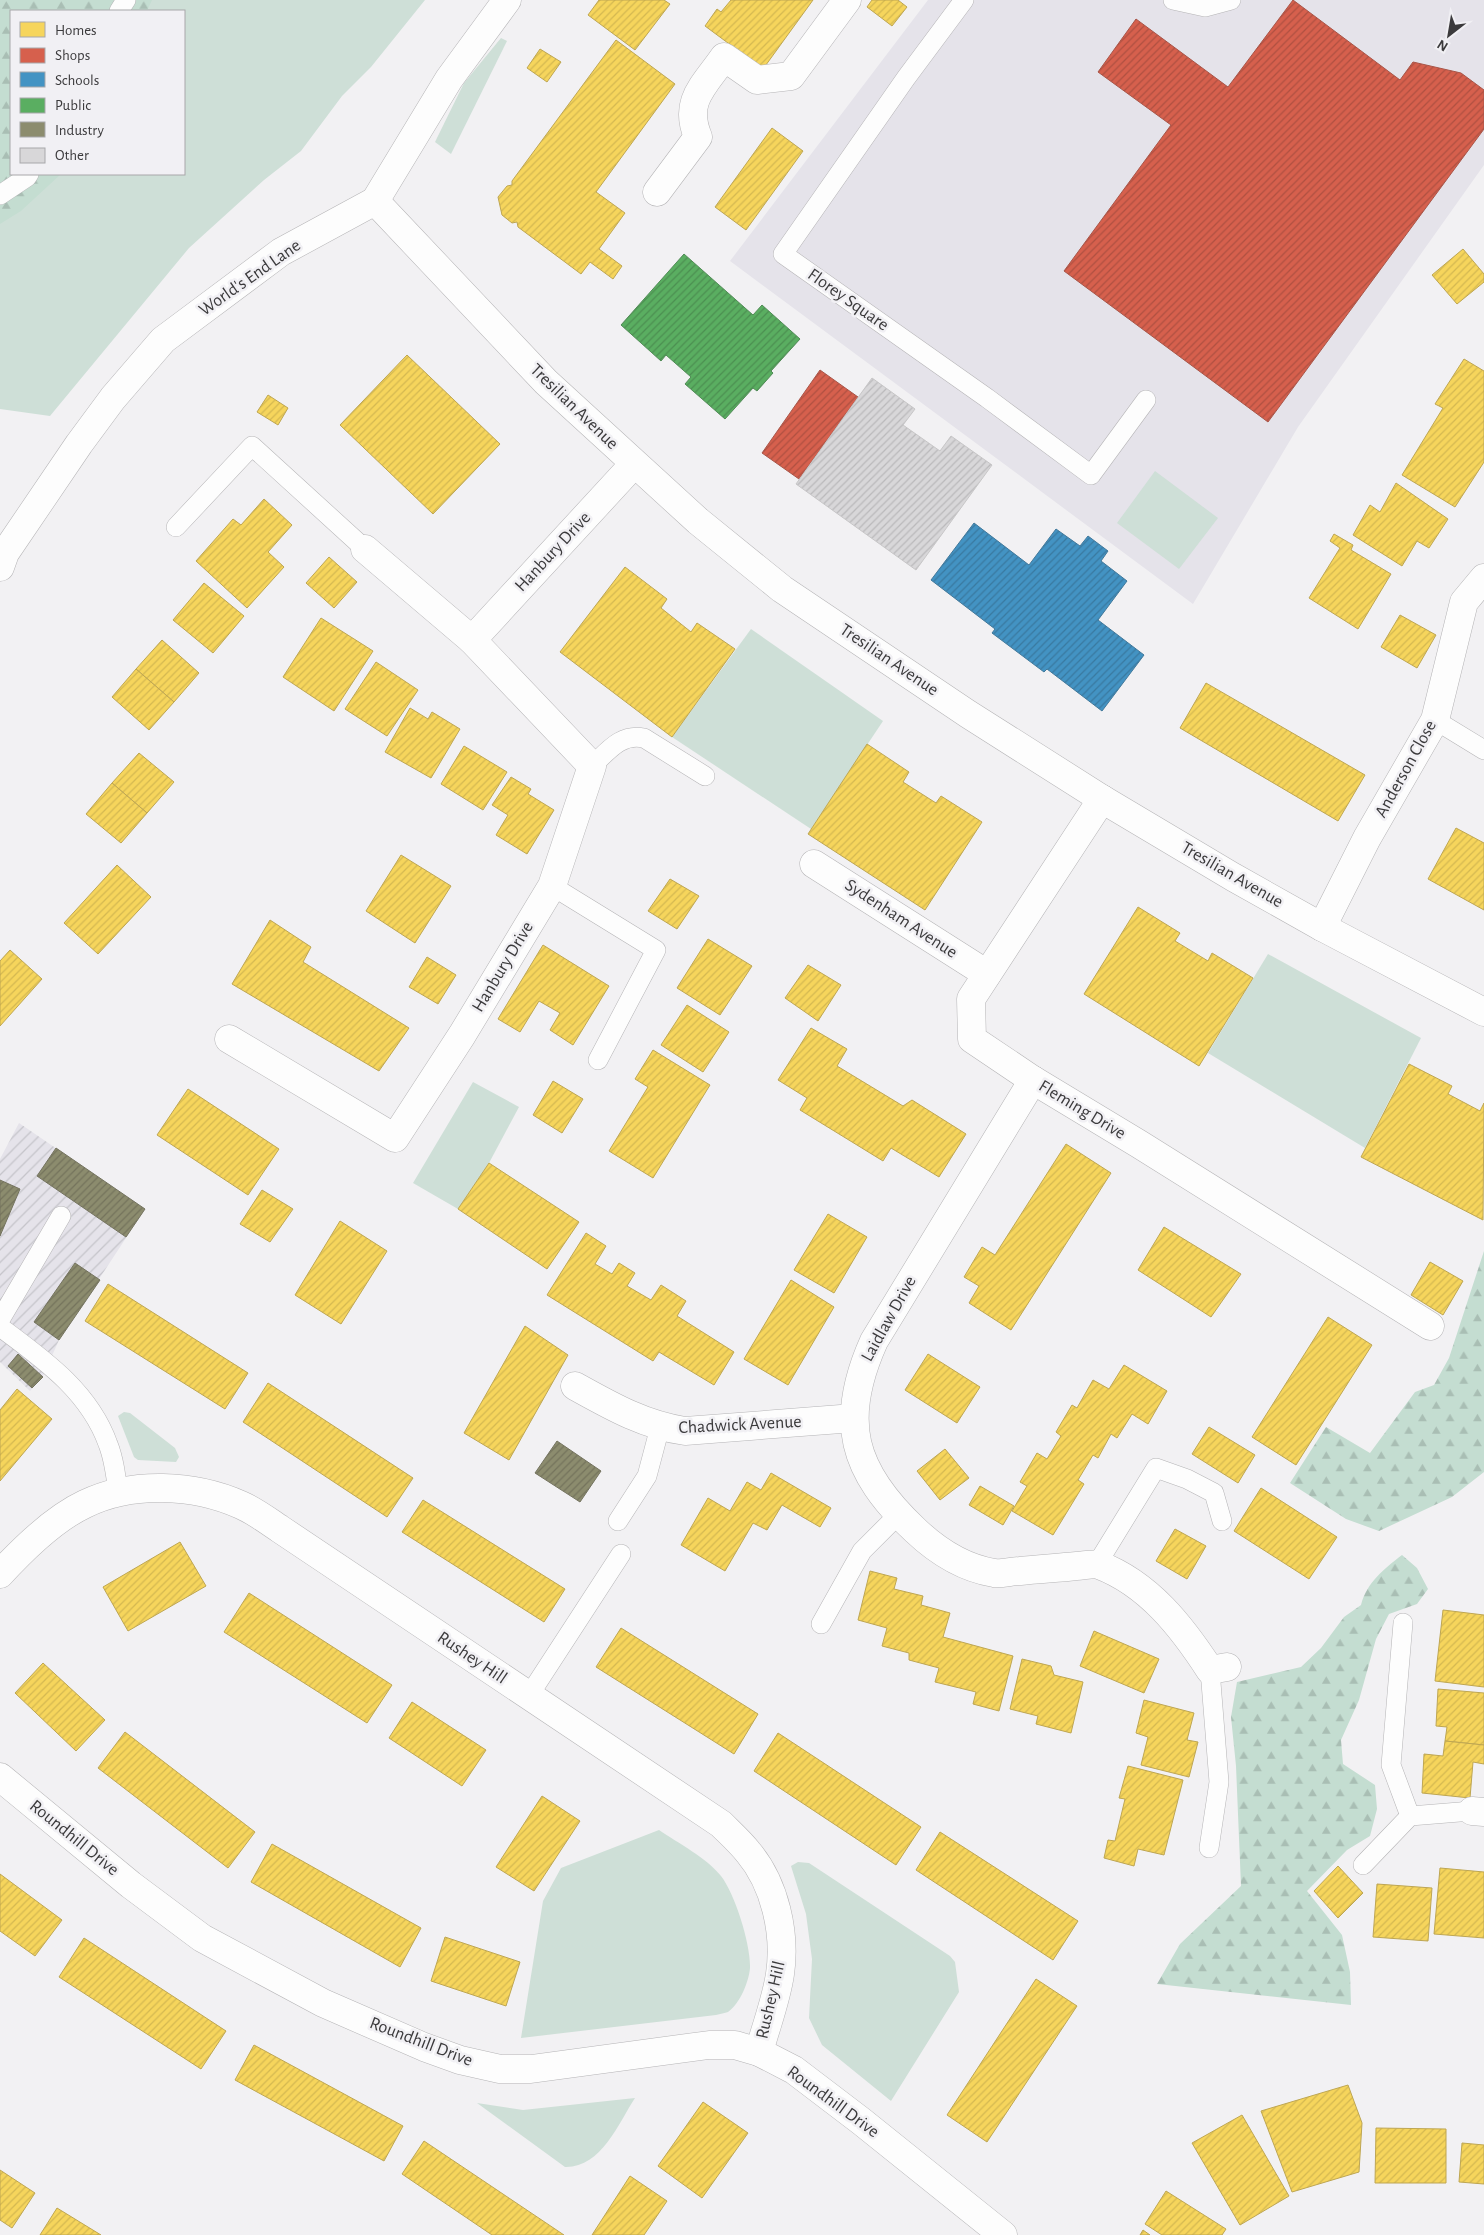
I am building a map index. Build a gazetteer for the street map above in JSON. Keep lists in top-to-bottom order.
{
  "streets": {
    "street": [
      "World's End Lane",
      "Tresilian Avenue",
      "Hanbury Drive",
      "Anderson Close",
      "Sydenham Avenue",
      "Fleming Drive",
      "Laidlaw Drive",
      "Chadwick Avenue",
      "Rushey Hill",
      "Roundhill Drive"
    ],
    "lane": ["Florey Square"]
  },
  "crossings": [
    ["World's End Lane", "Tresilian Avenue"],
    ["Tresilian Avenue", "Hanbury Drive"],
    ["Tresilian Avenue", "Anderson Close"],
    ["Tresilian Avenue", "Fleming Drive"],
    ["Sydenham Avenue", "Fleming Drive"],
    ["Fleming Drive", "Laidlaw Drive"],
    ["Laidlaw Drive", "Chadwick Avenue"],
    ["Rushey Hill", "Roundhill Drive"]
  ],
  "legend": [
    "Homes",
    "Shops",
    "Schools",
    "Public",
    "Industry",
    "Other"
  ],
  "north": "bottom left"
}
